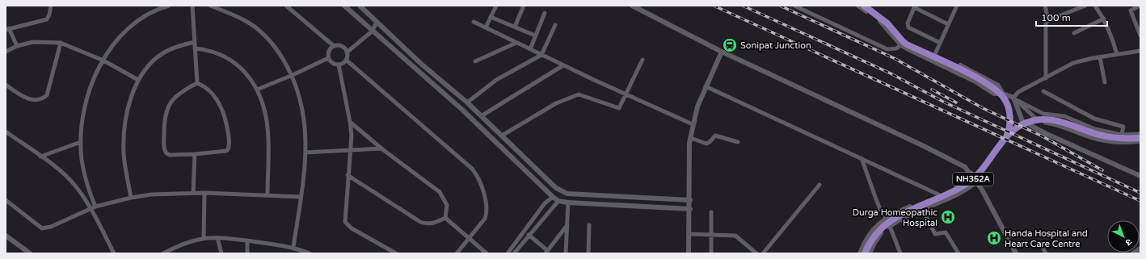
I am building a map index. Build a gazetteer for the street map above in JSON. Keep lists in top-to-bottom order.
{
  "streets": {
    "highway": ["NH352A"]
  },
  "places": {
    "station": ["Sonipat Junction"],
    "hospital": ["Durga Homeopathic Hospital", "Handa Hospital and Heart Care Centre"]
  },
  "scale_bar": "100 m",
  "north": "bottom right"
}
